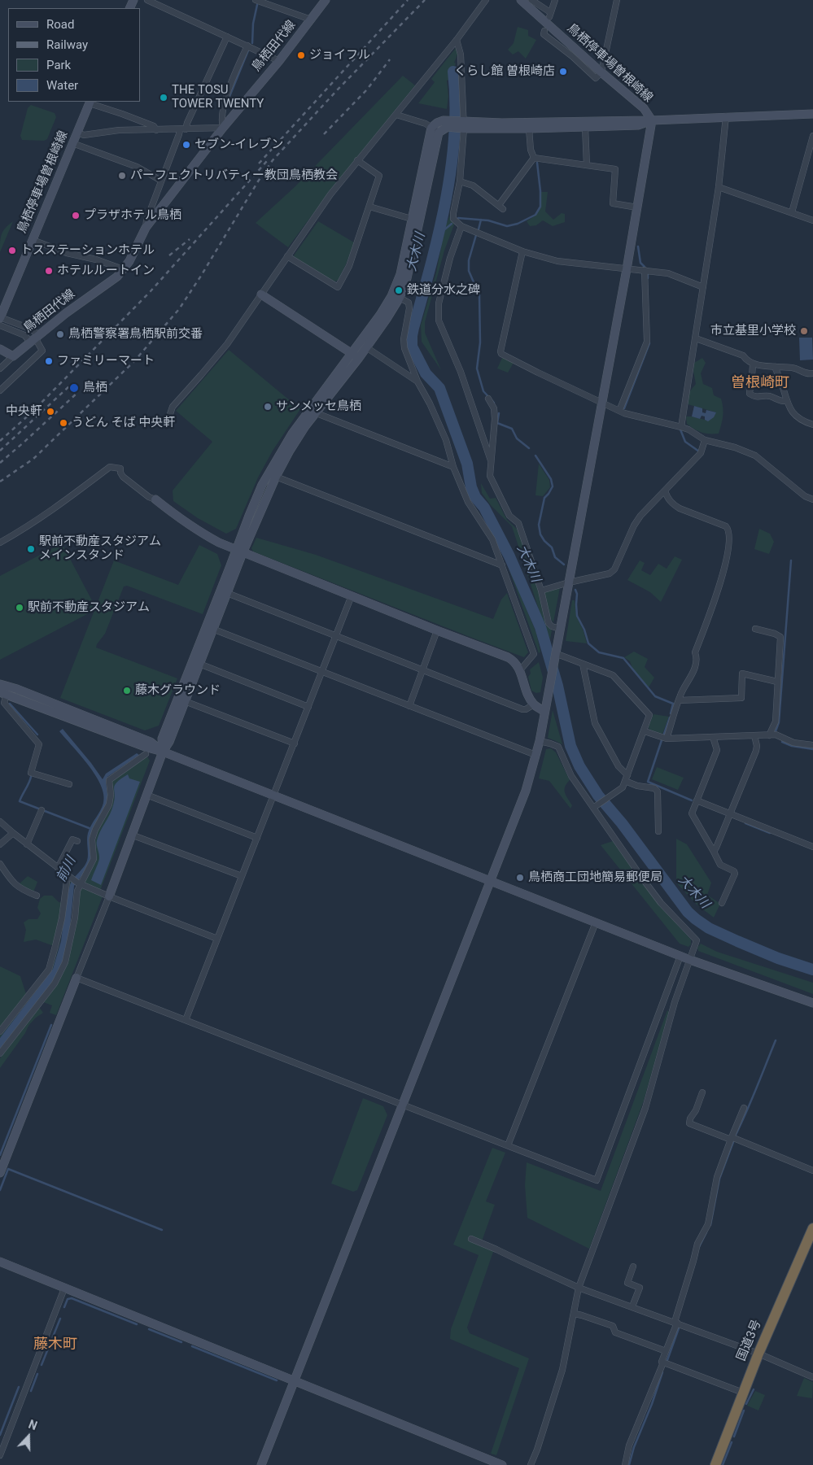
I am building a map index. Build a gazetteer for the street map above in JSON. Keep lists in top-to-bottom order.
{
  "streets": {
    "highway": ["国道3号"],
    "street": ["鳥栖田代線", "鳥栖停車場曽根崎線"]
  },
  "districts": ["曽根崎町", "藤木町"],
  "water": ["大木川", "前川"],
  "places": [
    "ジョイフル",
    "くらし館 曽根崎店",
    "THE TOSU TOWER TWENTY",
    "セブン-イレブン",
    "パーフェクトリバティー教団鳥栖教会",
    "プラザホテル鳥栖",
    "トスステーションホテル",
    "ホテルルートイン",
    "鉄道分水之碑",
    "市立基里小学校",
    "鳥栖警察署鳥栖駅前交番",
    "ファミリーマート",
    "鳥栖",
    "サンメッセ鳥栖",
    "中央軒",
    "うどん そば 中央軒",
    "駅前不動産スタジアム メインスタンド",
    "駅前不動産スタジアム",
    "藤木グラウンド",
    "鳥栖商工団地簡易郵便局"
  ],
  "legend": [
    "Road",
    "Railway",
    "Park",
    "Water"
  ],
  "north": "top"
}
